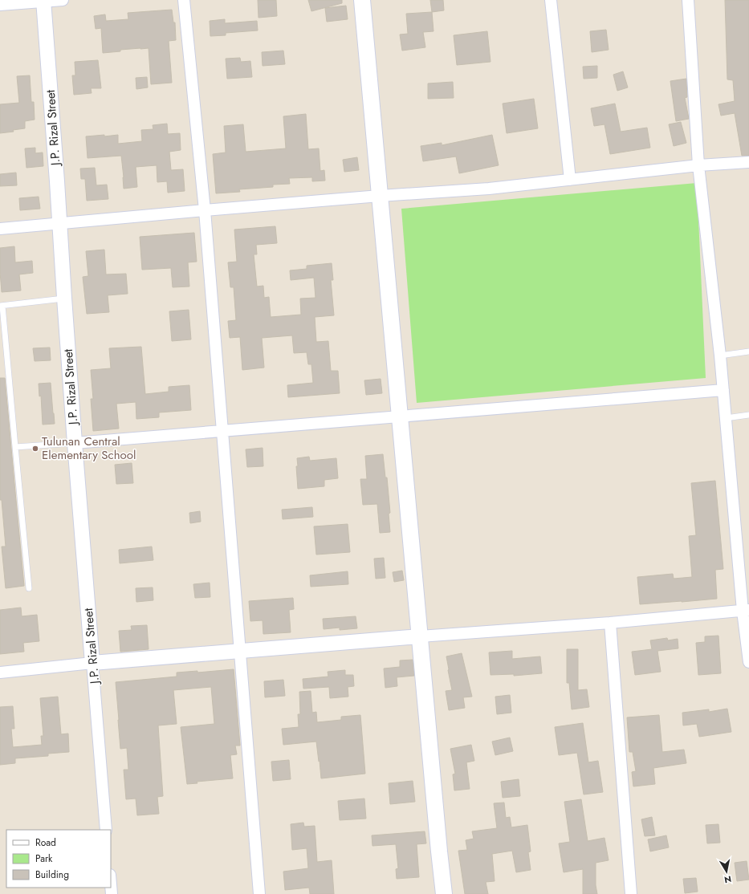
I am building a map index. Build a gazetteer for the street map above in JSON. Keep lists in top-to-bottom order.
{
  "streets": {
    "street": ["J.P. Rizal Street"]
  },
  "places": ["Tulunan Central Elementary School"],
  "legend": ["Road", "Park", "Building"],
  "north": "bottom"
}
